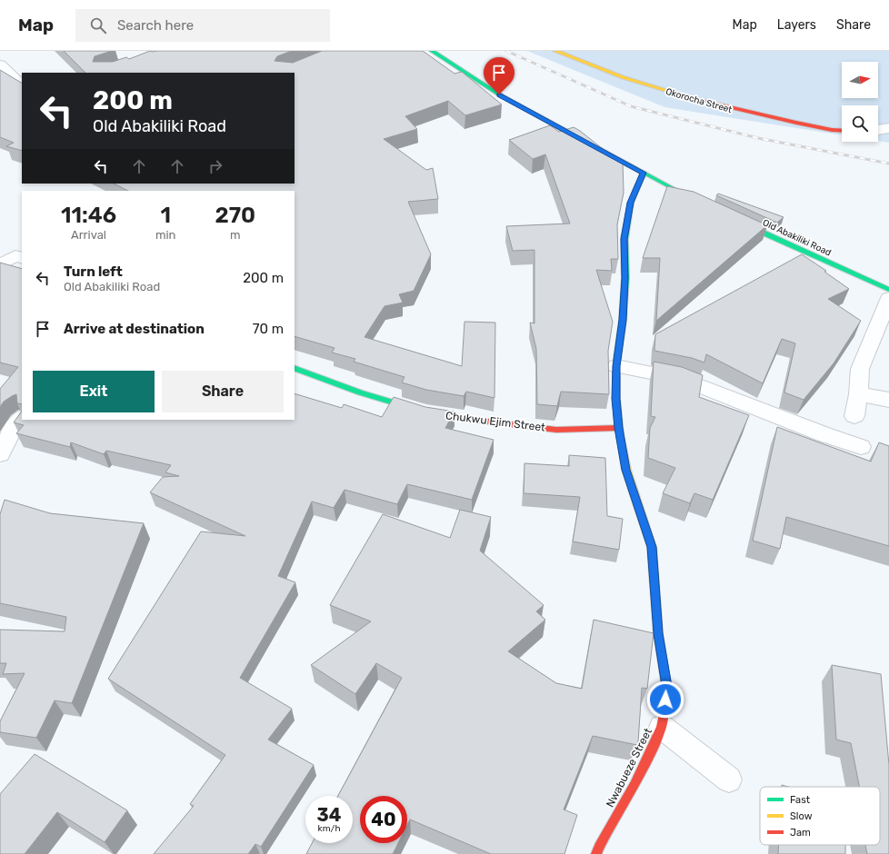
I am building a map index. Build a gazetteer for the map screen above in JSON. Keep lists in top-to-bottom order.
{
  "streets": {
    "street": [
      "Okorocha Street",
      "Old Abakiliki Road",
      "Chukwu Ejim Street",
      "Nwabueze Street"
    ]
  },
  "crossings": [
    ["Chukwu Ejim Street", "Nwabueze Street"]
  ],
  "legend": ["Fast", "Slow", "Jam"],
  "north": "right",
  "page": {
    "header": "Map",
    "search": "Search here",
    "nav": ["Map", "Layers", "Share"],
    "turn": ["200 m", "Old Abakiliki Road"],
    "eta": [
      "11:46",
      "Arrival",
      "1",
      "min",
      "270",
      "m"
    ],
    "list": [
      {
        "name": "Turn left",
        "note": "Old Abakiliki Road",
        "value": "200 m"
      },
      {
        "name": "Arrive at destination",
        "value": "70 m"
      }
    ],
    "buttons": ["Exit", "Share"],
    "speed": "34 km/h",
    "limit": "40"
  }
}
